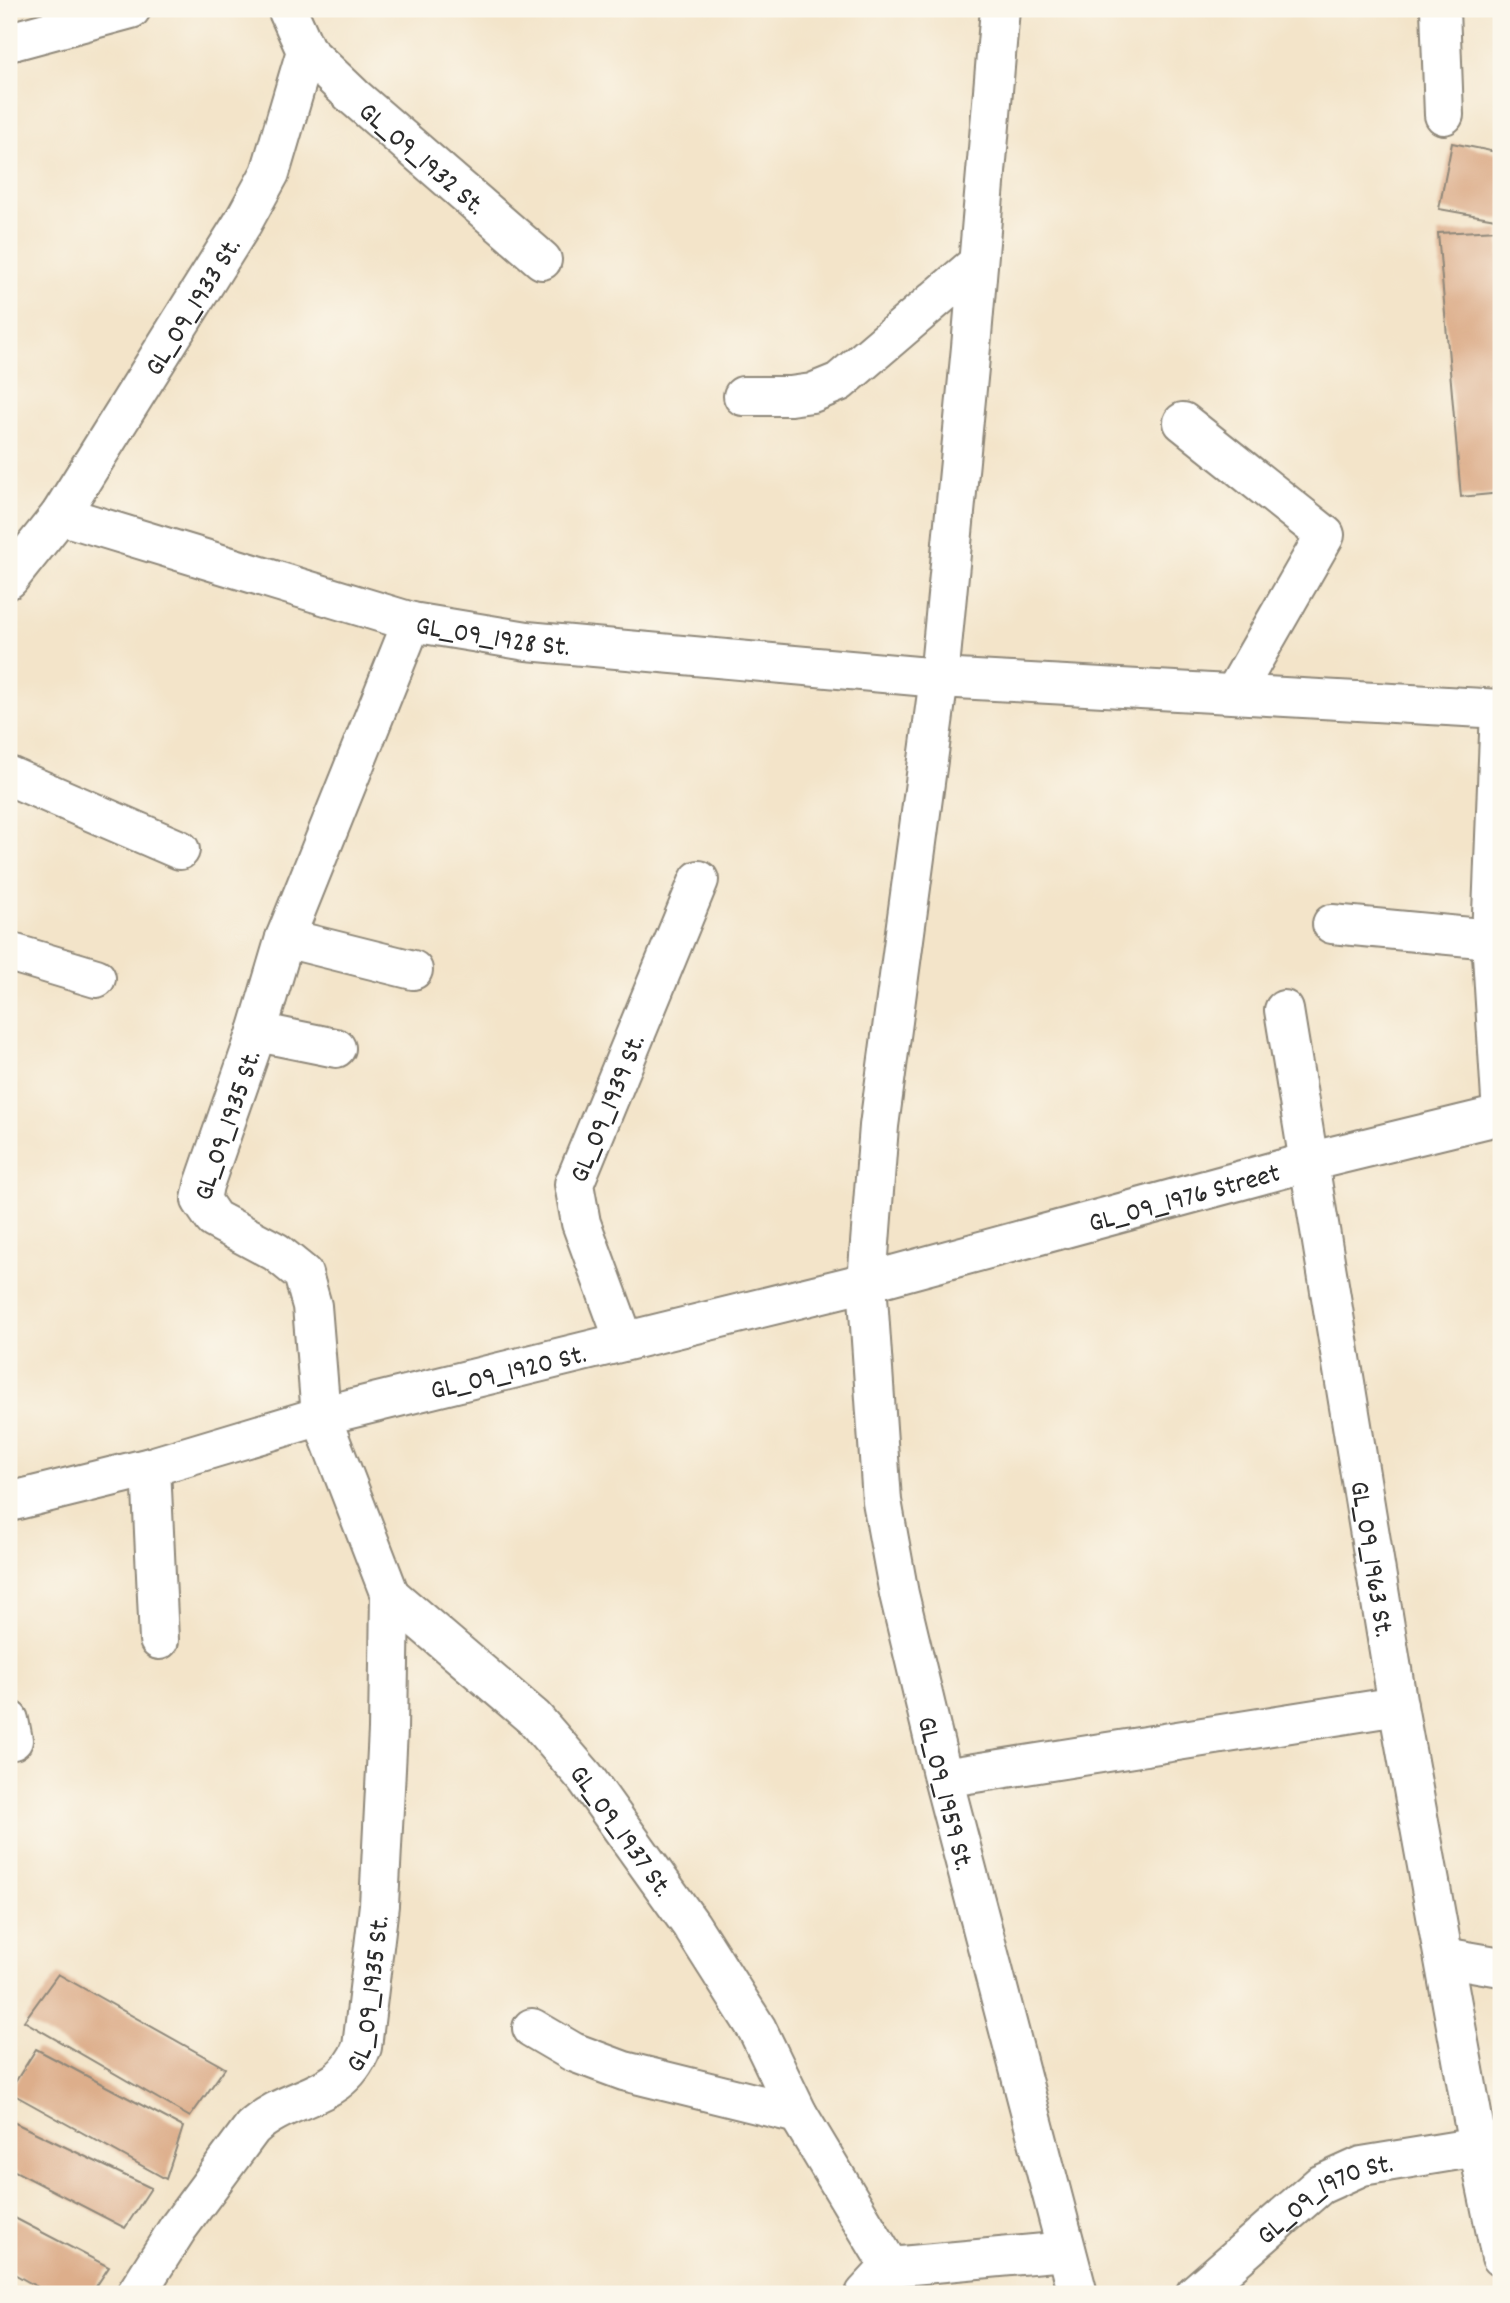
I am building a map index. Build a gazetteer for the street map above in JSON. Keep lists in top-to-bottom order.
{
  "streets": {
    "street": [
      "GL_09_1932 St.",
      "GL_09_1933 St.",
      "GL_09_1928 St.",
      "GL_09_1939 St.",
      "GL_09_1935 St.",
      "GL_09_1976 Street",
      "GL_09_1920 St.",
      "GL_09_1963 St.",
      "GL_09_1959 St.",
      "GL_09_1937 St.",
      "GL_09_1970 St."
    ]
  },
  "crossings": [
    ["GL_09_1932 St.", "GL_09_1933 St."],
    ["GL_09_1933 St.", "GL_09_1928 St."],
    ["GL_09_1928 St.", "GL_09_1935 St."],
    ["GL_09_1928 St.", "GL_09_1959 St."],
    ["GL_09_1939 St.", "GL_09_1920 St."],
    ["GL_09_1935 St.", "GL_09_1920 St."],
    ["GL_09_1935 St.", "GL_09_1937 St."],
    ["GL_09_1976 Street", "GL_09_1920 St."],
    ["GL_09_1976 Street", "GL_09_1963 St."],
    ["GL_09_1976 Street", "GL_09_1959 St."],
    ["GL_09_1920 St.", "GL_09_1959 St."],
    ["GL_09_1963 St.", "GL_09_1970 St."]
  ]
}
